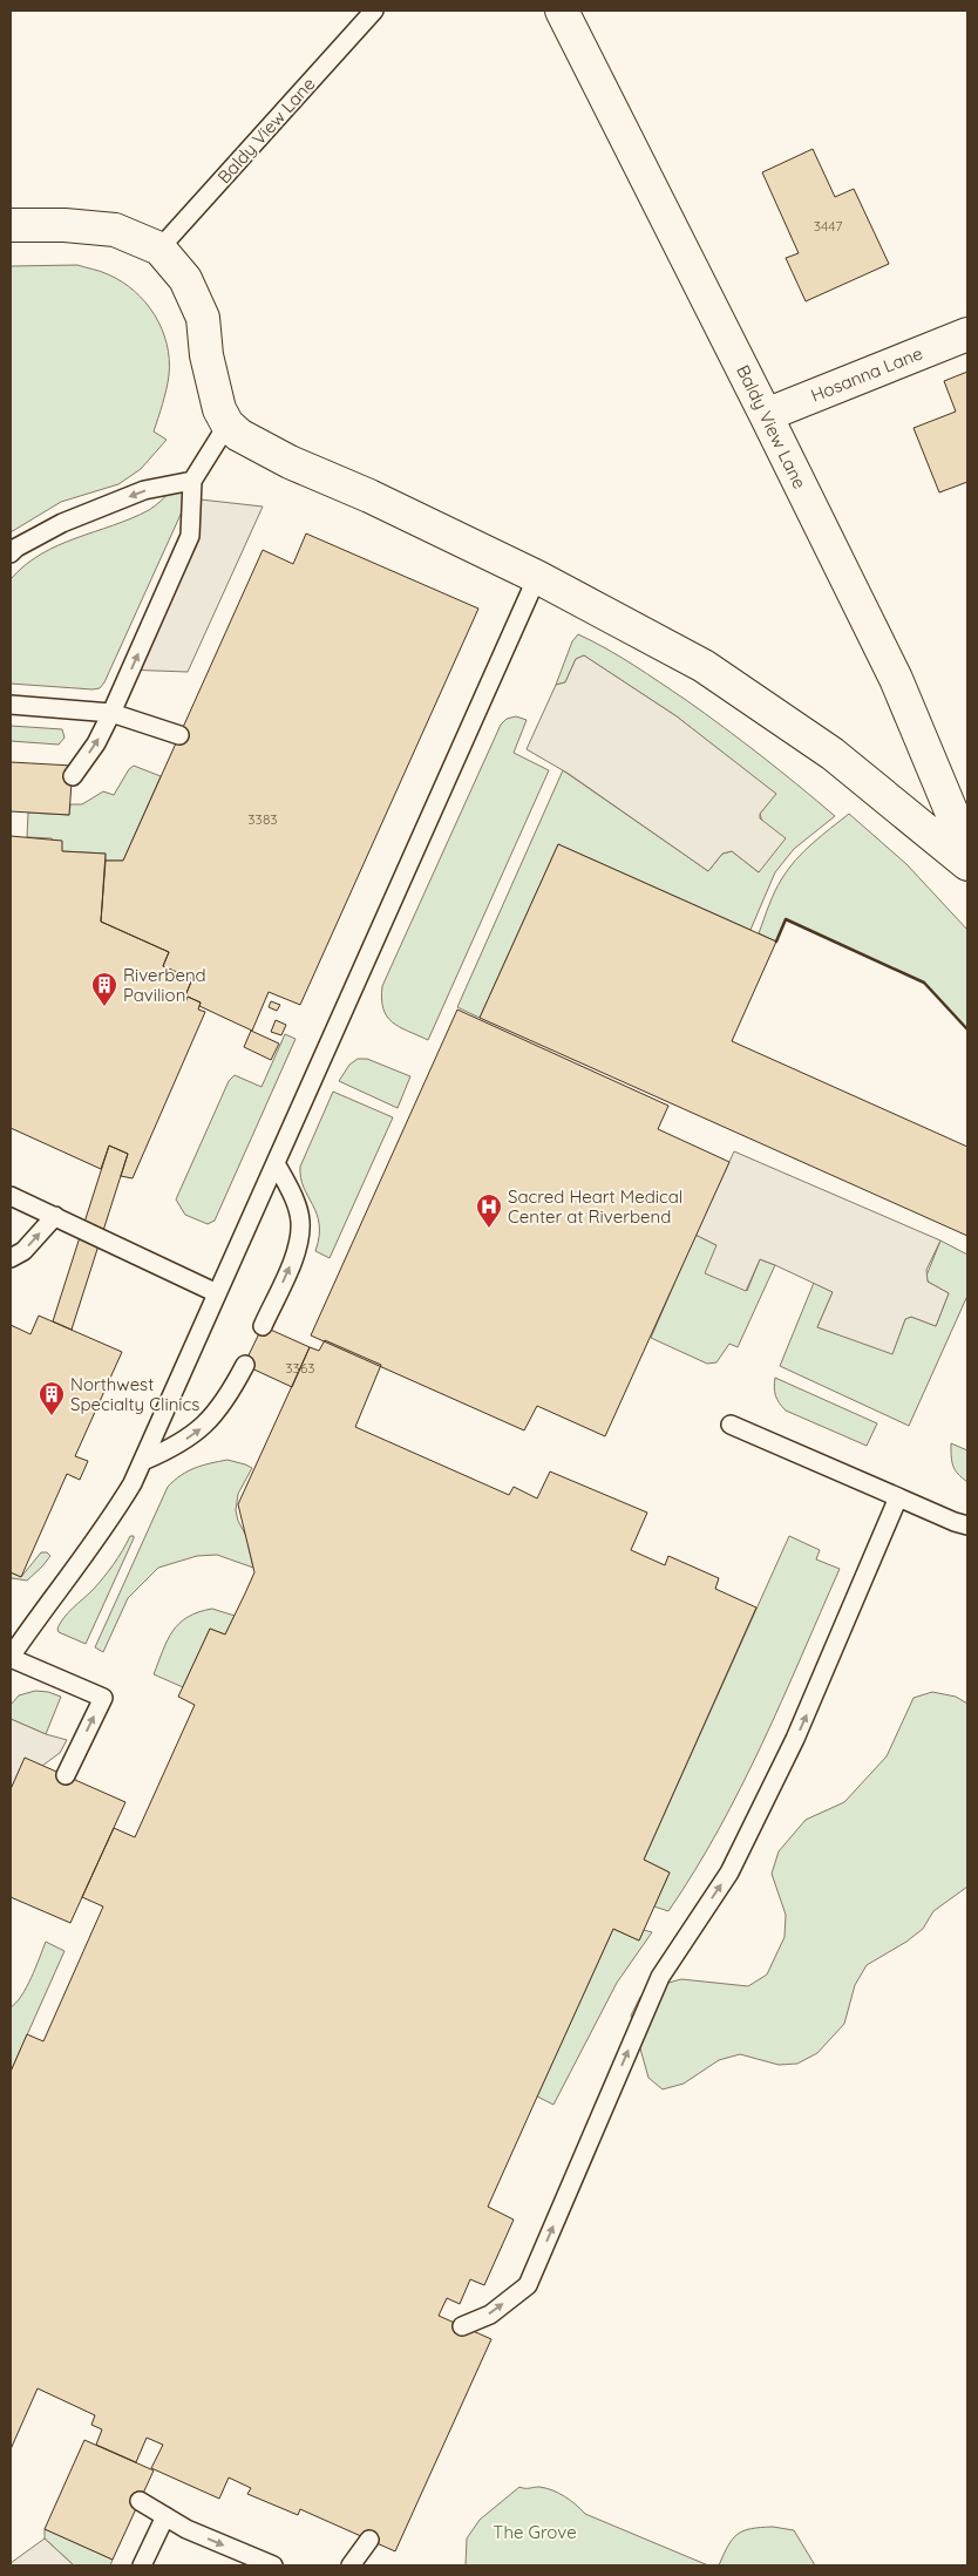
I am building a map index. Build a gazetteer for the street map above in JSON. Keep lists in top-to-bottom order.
{
  "streets": {
    "street": ["Baldy View Lane", "Hosanna Lane"]
  },
  "crossings": [
    ["Baldy View Lane", "Hosanna Lane"]
  ],
  "parks": ["The Grove"],
  "places": {
    "building": ["Riverbend Pavilion", "Northwest Specialty Clinics"],
    "hospital": ["Sacred Heart Medical Center at Riverbend"]
  },
  "house_numbers": ["3447", "3383", "3363"]
}
